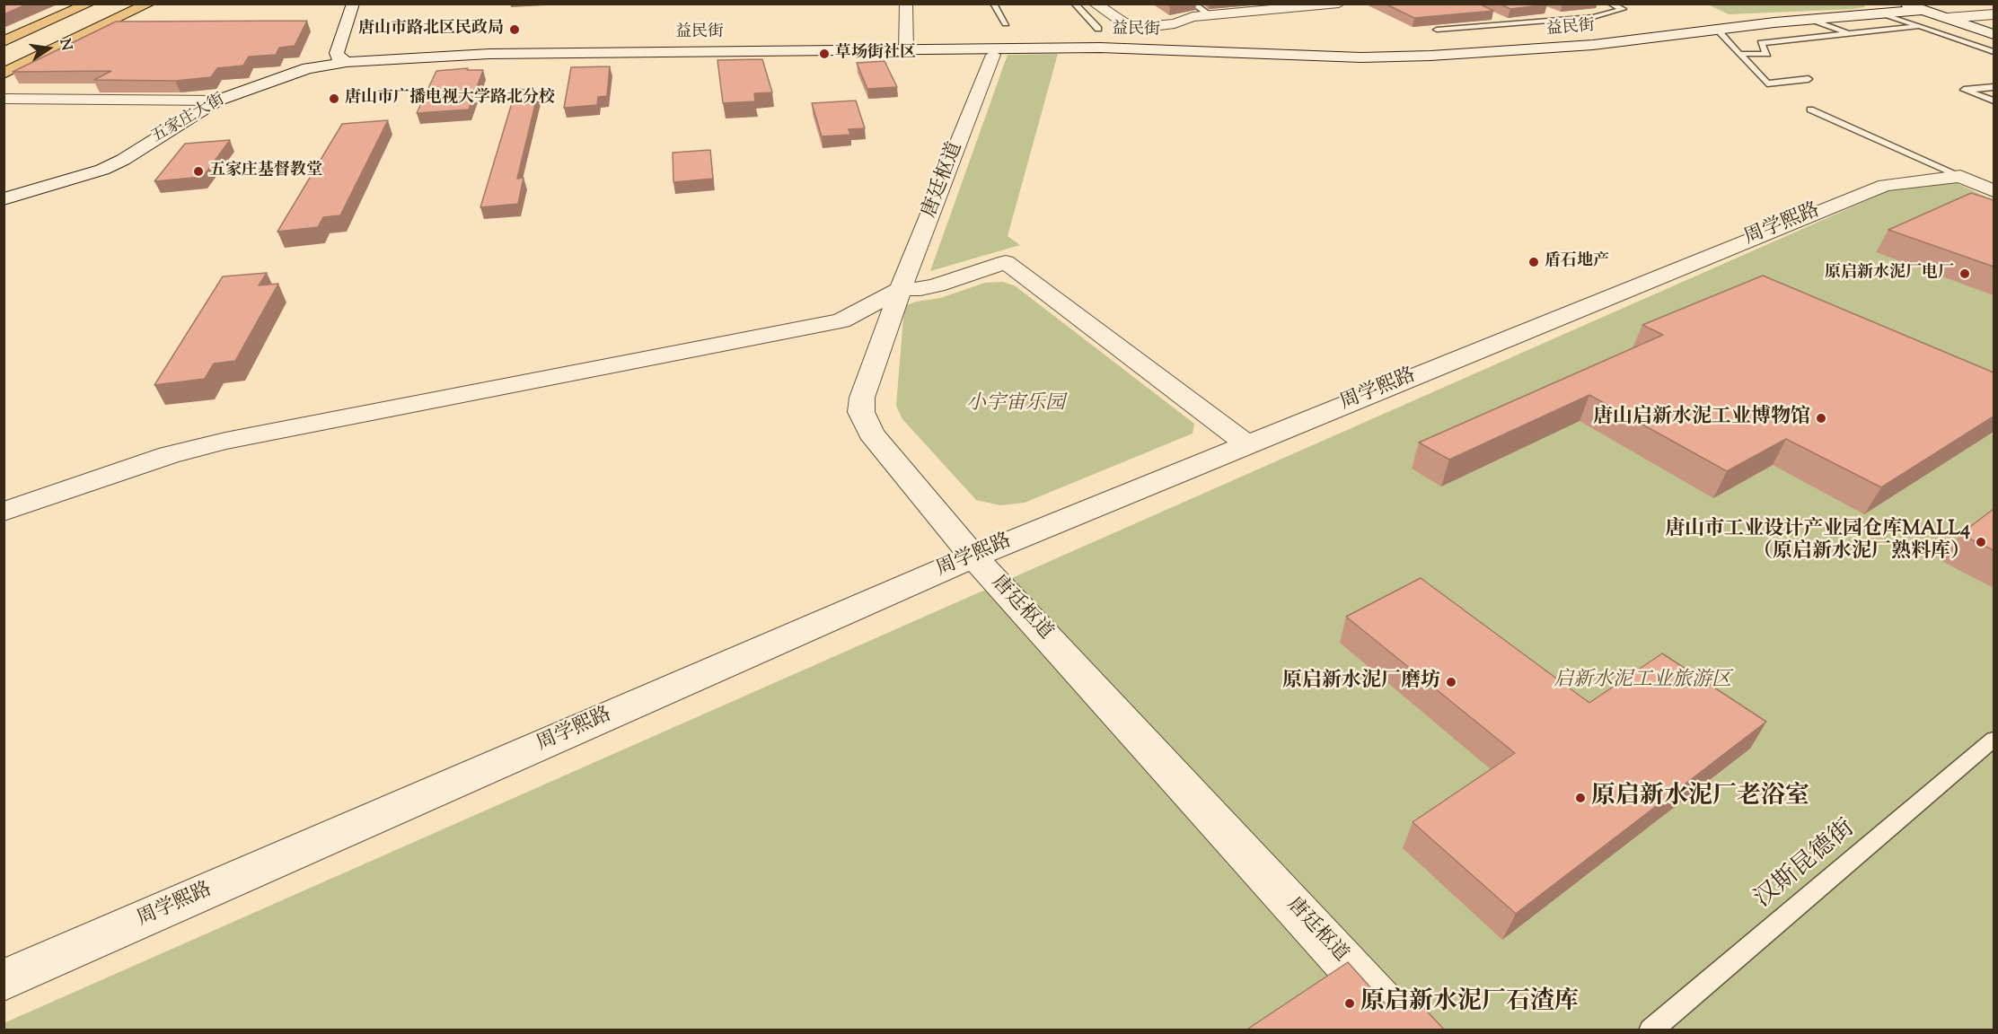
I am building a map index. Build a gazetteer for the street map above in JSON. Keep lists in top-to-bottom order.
{
  "streets": {
    "street": [
      "益民街",
      "五家庄大街",
      "唐廷枢道",
      "周学熙路"
    ],
    "lane": ["汉斯昆德街"]
  },
  "crossings": [
    ["益民街", "五家庄大街"],
    ["唐廷枢道", "周学熙路"]
  ],
  "parks": ["小宇宙乐园", "启新水泥工业旅游区"],
  "places": [
    "唐山市路北区民政局",
    "草场街社区",
    "唐山市广播电视大学路北分校",
    "五家庄基督教堂",
    "盾石地产",
    "原启新水泥厂电厂",
    "唐山启新水泥工业博物馆",
    "唐山市工业设计产业园仓库MALL4 （原启新水泥厂熟料库）",
    "原启新水泥厂磨坊",
    "原启新水泥厂老浴室",
    "原启新水泥厂石渣库"
  ],
  "north": "right"
}
